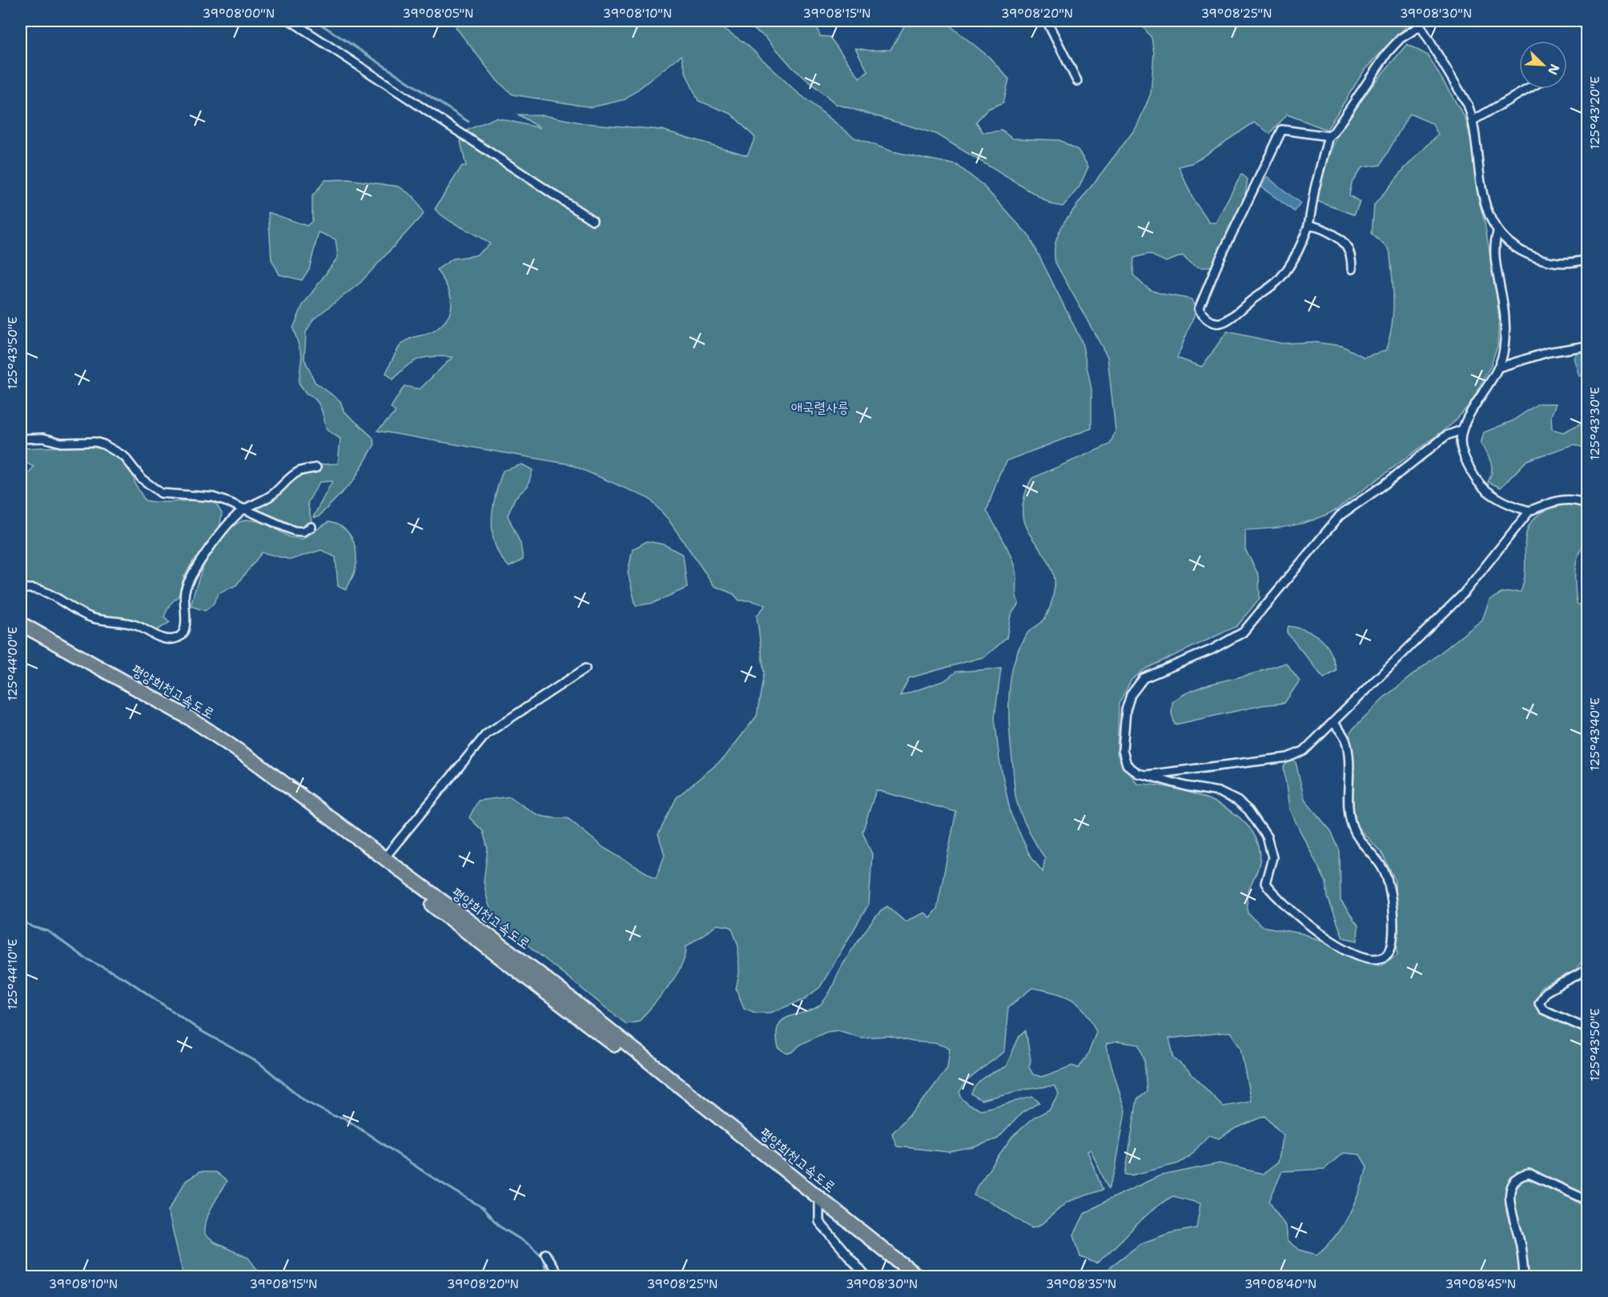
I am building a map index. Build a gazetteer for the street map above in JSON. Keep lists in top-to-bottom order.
{
  "streets": {
    "highway": ["평양희천고속도로"]
  },
  "parks": ["애국렬사릉"],
  "north": "bottom right",
  "coordinates": [
    "39°08'00\"N",
    "39°08'05\"N",
    "39°08'10\"N",
    "39°08'15\"N",
    "39°08'20\"N",
    "39°08'25\"N",
    "39°08'30\"N",
    "125°43'20\"E",
    "125°43'50\"E",
    "125°43'30\"E",
    "125°44'00\"E",
    "125°43'40\"E",
    "125°44'10\"E",
    "39°08'35\"N",
    "39°08'40\"N",
    "39°08'45\"N"
  ]
}
